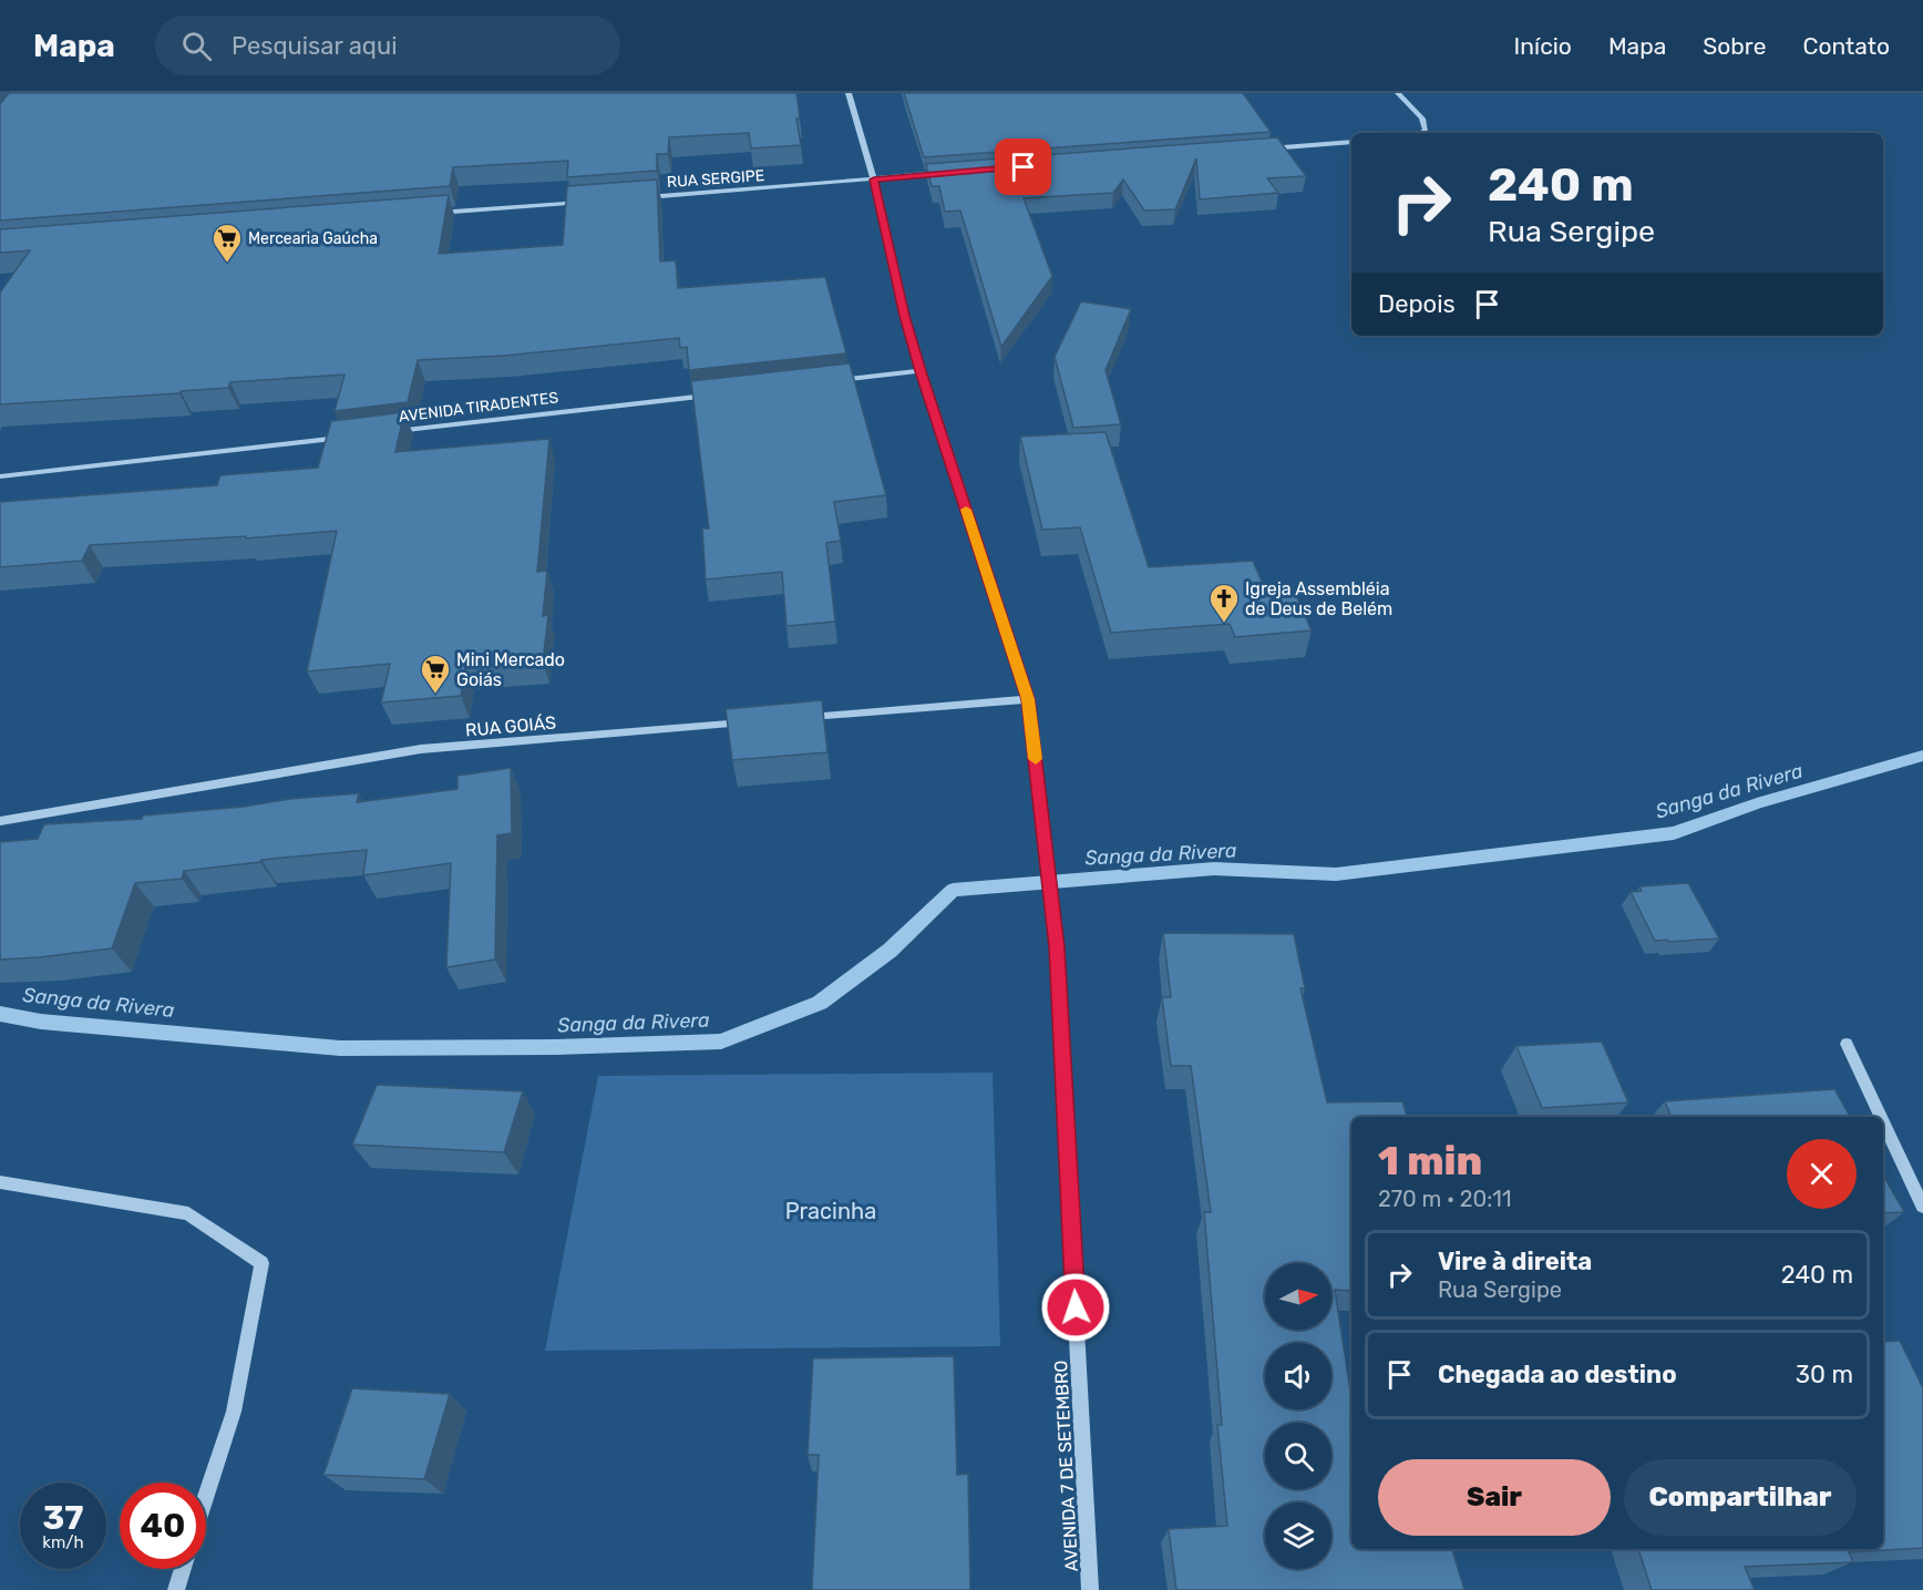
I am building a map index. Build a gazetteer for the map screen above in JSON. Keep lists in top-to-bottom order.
{
  "streets": {
    "street": [
      "RUA SERGIPE",
      "AVENIDA TIRADENTES",
      "RUA GOIÁS",
      "AVENIDA 7 DE SETEMBRO"
    ]
  },
  "crossings": [
    ["RUA SERGIPE", "AVENIDA 7 DE SETEMBRO"]
  ],
  "water": ["Sanga da Rivera"],
  "parks": ["Pracinha"],
  "places": {
    "supermarket": ["Mercearia Gaúcha", "Mini Mercado Goiás"],
    "church": ["Igreja Assembléia de Deus de Belém"]
  },
  "north": "right",
  "page": {
    "header": "Mapa",
    "search": "Pesquisar aqui",
    "nav": [
      "Início",
      "Mapa",
      "Sobre",
      "Contato"
    ],
    "turn": ["240 m", "Rua Sergipe"],
    "then": "Depois",
    "heading": ["1 min", "270 m · 20:11"],
    "list": [
      {
        "name": "Vire à direita",
        "note": "Rua Sergipe",
        "value": "240 m"
      },
      {
        "name": "Chegada ao destino",
        "value": "30 m"
      }
    ],
    "buttons": ["Sair", "Compartilhar"],
    "speed": "37 km/h",
    "limit": "40"
  }
}
